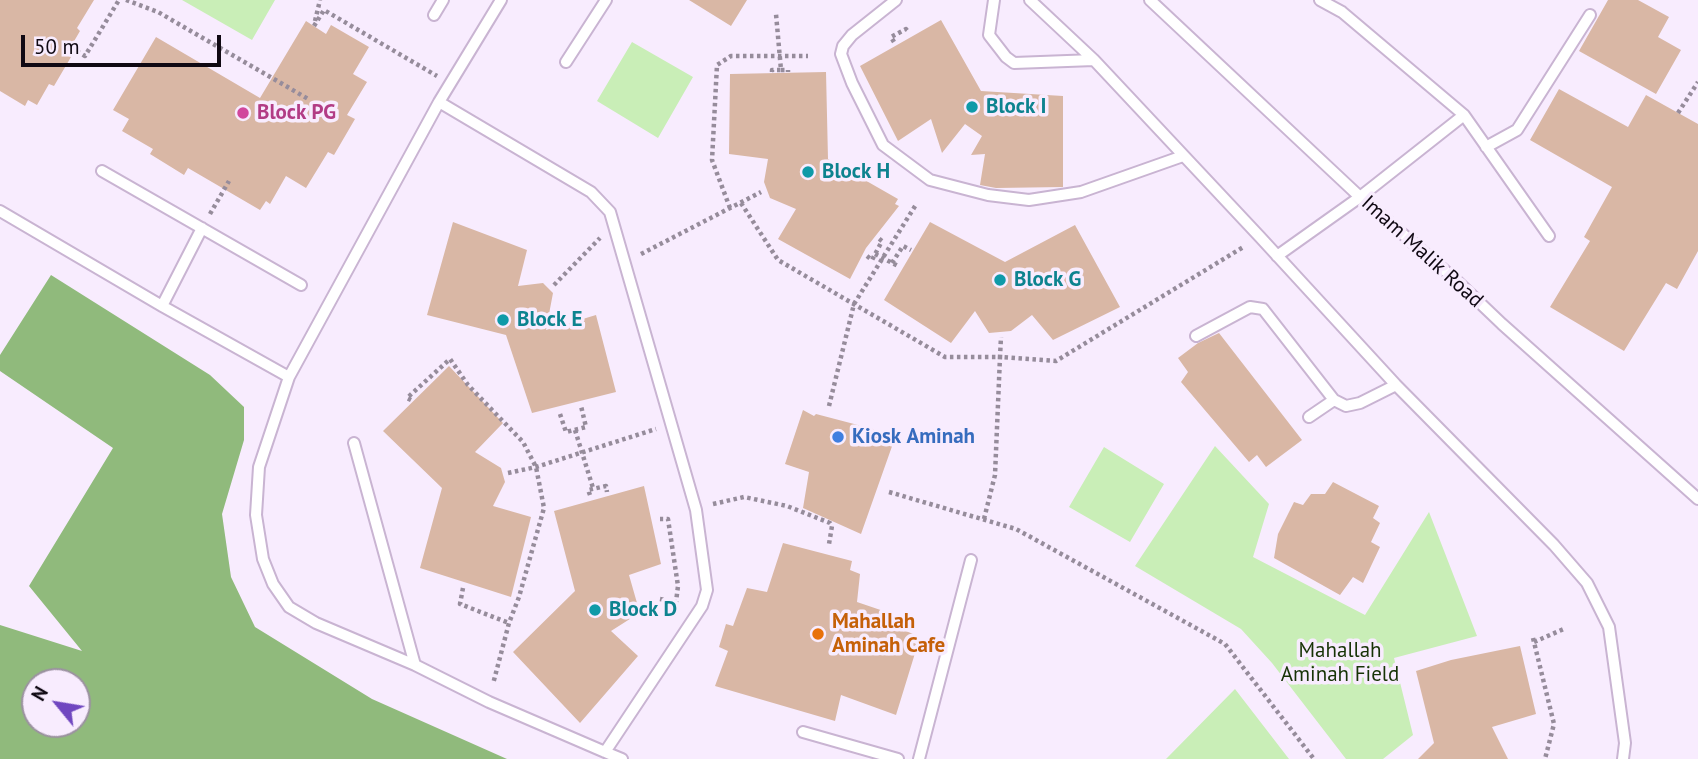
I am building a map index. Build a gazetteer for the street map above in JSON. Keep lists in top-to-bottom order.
{
  "streets": {
    "lane": ["Imam Malik Road"]
  },
  "parks": ["Mahallah Aminah Field"],
  "places": [
    "Block I",
    "Block PG",
    "Block H",
    "Block G",
    "Block E",
    "Kiosk Aminah",
    "Block D",
    "Mahallah Aminah Cafe"
  ],
  "scale_bar": "50 m",
  "north": "top left"
}
